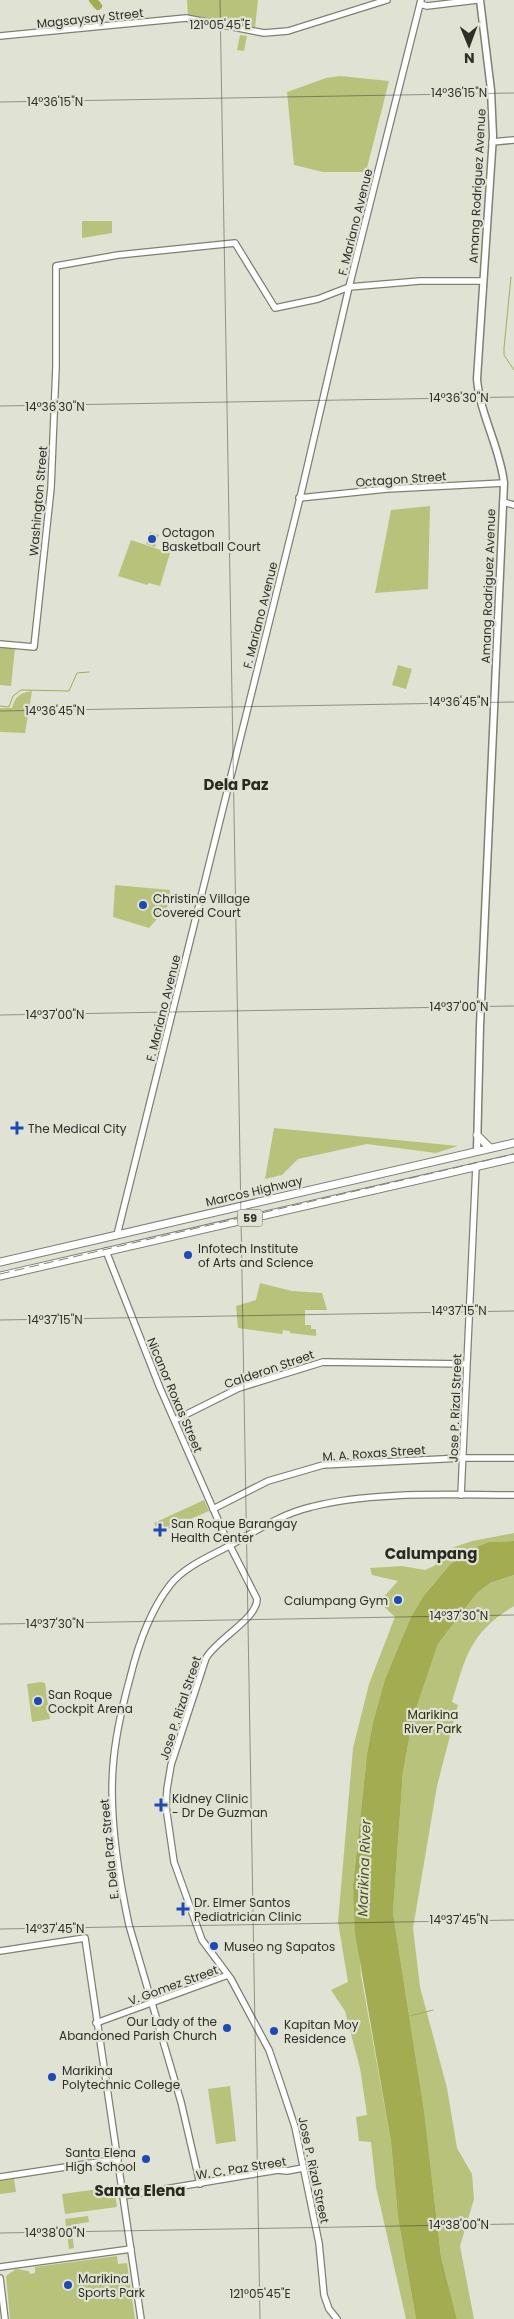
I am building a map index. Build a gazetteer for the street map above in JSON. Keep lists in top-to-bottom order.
{
  "streets": {
    "main road": ["Amang Rodriguez Avenue", "Marcos Highway", "59"],
    "street": [
      "Magsaysay Street",
      "F. Mariano Avenue",
      "Octagon Street",
      "Washington Street",
      "Calderon Street",
      "Nicanor Roxas Street",
      "Jose P. Rizal Street",
      "M. A. Roxas Street",
      "E. Dela Paz Street",
      "V. Gomez Street",
      "W. C. Paz Street"
    ]
  },
  "crossings": [
    ["Amang Rodriguez Avenue", "Octagon Street"],
    ["Amang Rodriguez Avenue", "Marcos Highway"],
    ["F. Mariano Avenue", "Octagon Street"],
    ["F. Mariano Avenue", "Washington Street"],
    ["F. Mariano Avenue", "Marcos Highway"],
    ["Marcos Highway", "Nicanor Roxas Street"],
    ["Marcos Highway", "Jose P. Rizal Street"],
    ["Calderon Street", "Nicanor Roxas Street"],
    ["Calderon Street", "Jose P. Rizal Street"],
    ["Nicanor Roxas Street", "Jose P. Rizal Street"],
    ["Nicanor Roxas Street", "M. A. Roxas Street"],
    ["Nicanor Roxas Street", "E. Dela Paz Street"],
    ["Jose P. Rizal Street", "M. A. Roxas Street"],
    ["Jose P. Rizal Street", "E. Dela Paz Street"],
    ["Jose P. Rizal Street", "V. Gomez Street"],
    ["Jose P. Rizal Street", "W. C. Paz Street"],
    ["E. Dela Paz Street", "V. Gomez Street"],
    ["E. Dela Paz Street", "W. C. Paz Street"]
  ],
  "districts": ["Dela Paz", "Calumpang", "Santa Elena"],
  "water": ["Marikina River"],
  "parks": ["Marikina River Park"],
  "places": {
    "other": [
      "Octagon Basketball Court",
      "Christine Village Covered Court",
      "Infotech Institute of Arts and Science",
      "Calumpang Gym",
      "San Roque Cockpit Arena",
      "Museo ng Sapatos",
      "Our Lady of the Abandoned Parish Church",
      "Kapitan Moy Residence",
      "Marikina Polytechnic College",
      "Santa Elena High School",
      "Marikina Sports Park"
    ],
    "health": [
      "The Medical City",
      "San Roque Barangay Health Center",
      "Kidney Clinic - Dr De Guzman",
      "Dr. Elmer Santos Pediatrician Clinic"
    ]
  },
  "north": "bottom",
  "coordinates": [
    "121°05'45\"E",
    "14°36'15\"N",
    "14°36'30\"N",
    "14°36'45\"N",
    "14°37'00\"N",
    "14°37'15\"N",
    "14°37'30\"N",
    "14°37'45\"N",
    "14°38'00\"N"
  ]
}
